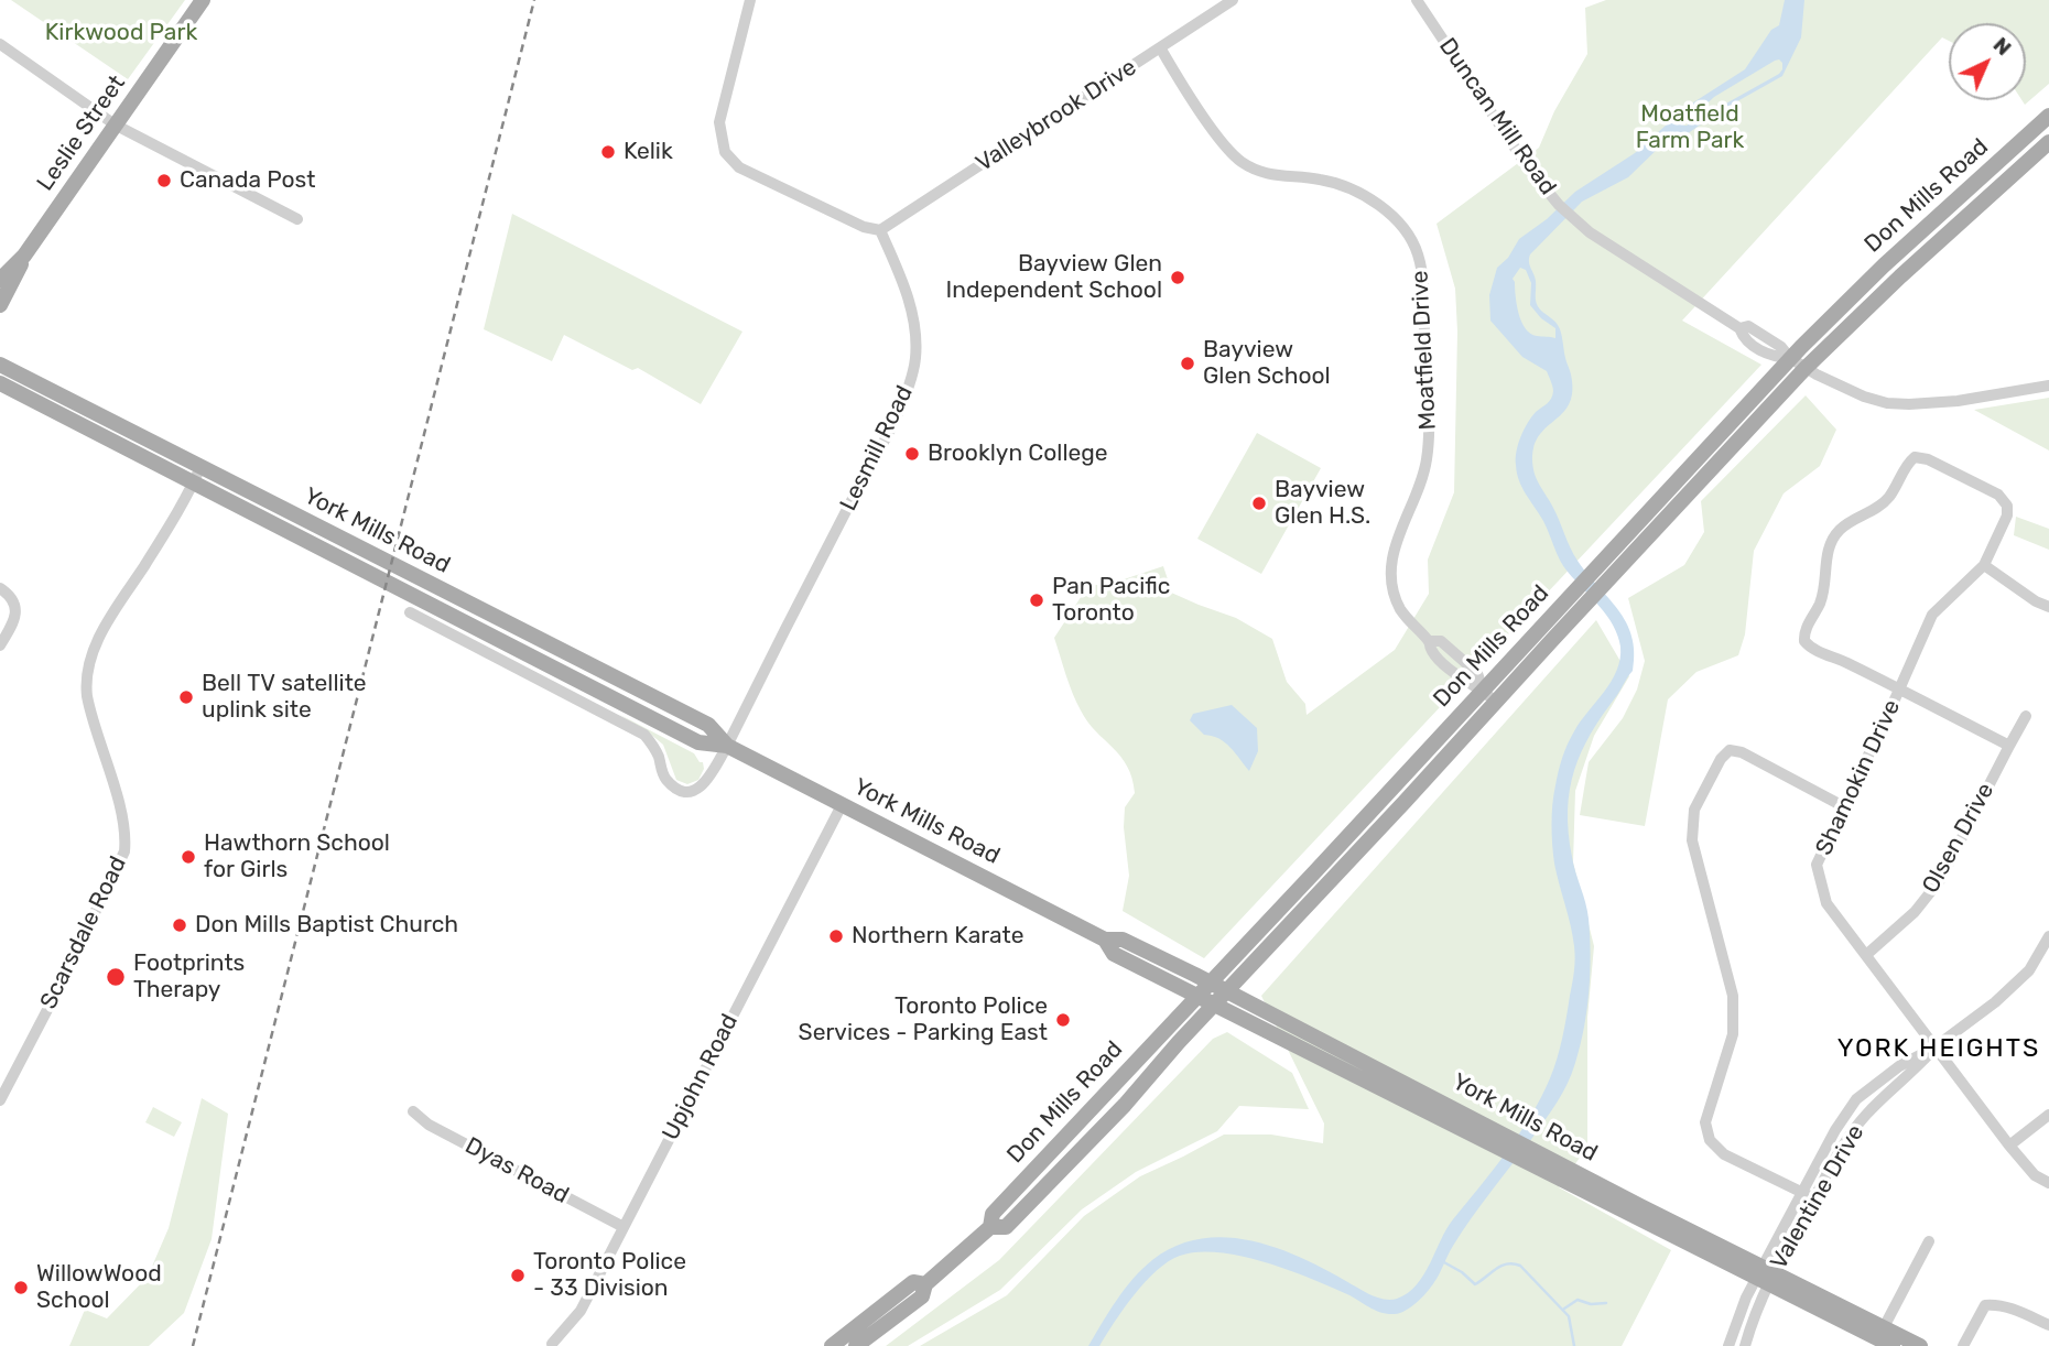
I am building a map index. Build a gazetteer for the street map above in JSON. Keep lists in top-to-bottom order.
{
  "streets": {
    "main road": ["Leslie Street", "Don Mills Road", "York Mills Road"],
    "street": [
      "Valleybrook Drive",
      "Duncan Mill Road",
      "Moatfield Drive",
      "Lesmill Road",
      "Shamokin Drive",
      "Olsen Drive",
      "Scarsdale Road",
      "Upjohn Road",
      "Dyas Road",
      "Valentine Drive"
    ]
  },
  "crossings": [
    ["Valleybrook Drive", "Moatfield Drive"],
    ["Valleybrook Drive", "Lesmill Road"],
    ["Duncan Mill Road", "Don Mills Road"],
    ["Don Mills Road", "Moatfield Drive"],
    ["Don Mills Road", "York Mills Road"],
    ["Lesmill Road", "York Mills Road"],
    ["York Mills Road", "Scarsdale Road"],
    ["York Mills Road", "Upjohn Road"],
    ["York Mills Road", "Valentine Drive"],
    ["Shamokin Drive", "Olsen Drive"],
    ["Shamokin Drive", "Valentine Drive"],
    ["Upjohn Road", "Dyas Road"]
  ],
  "districts": ["YORK HEIGHTS"],
  "parks": ["Kirkwood Park", "Moatfield Farm Park"],
  "places": [
    "Kelik",
    "Canada Post",
    "Bayview Glen Independent School",
    "Bayview Glen School",
    "Brooklyn College",
    "Bayview Glen H.S.",
    "Pan Pacific Toronto",
    "Bell TV satellite uplink site",
    "Hawthorn School for Girls",
    "Don Mills Baptist Church",
    "Northern Karate",
    "Footprints Therapy",
    "Toronto Police Services - Parking East",
    "Toronto Police - 33 Division",
    "WillowWood School"
  ],
  "north": "top right"
}
